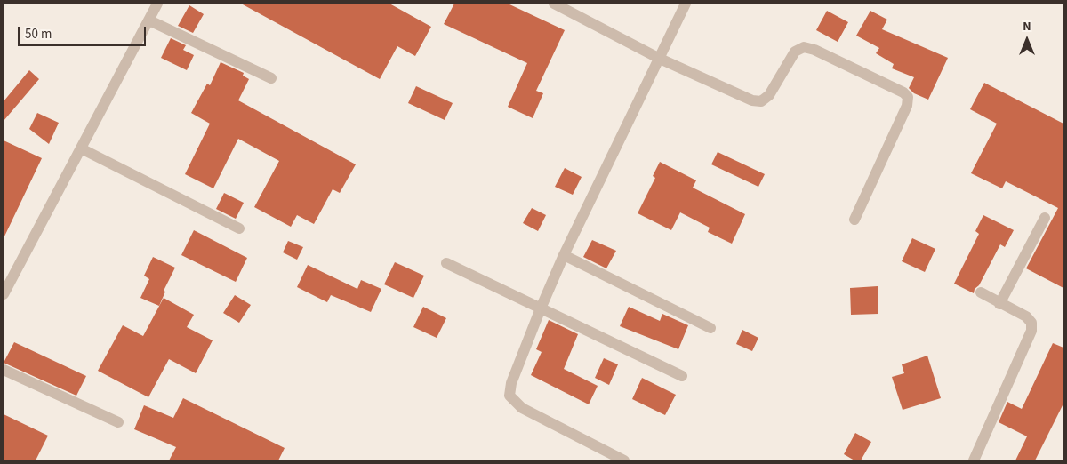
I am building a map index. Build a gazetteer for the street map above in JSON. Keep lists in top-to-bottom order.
{
  "scale_bar": "50 m",
  "north": "top"
}
